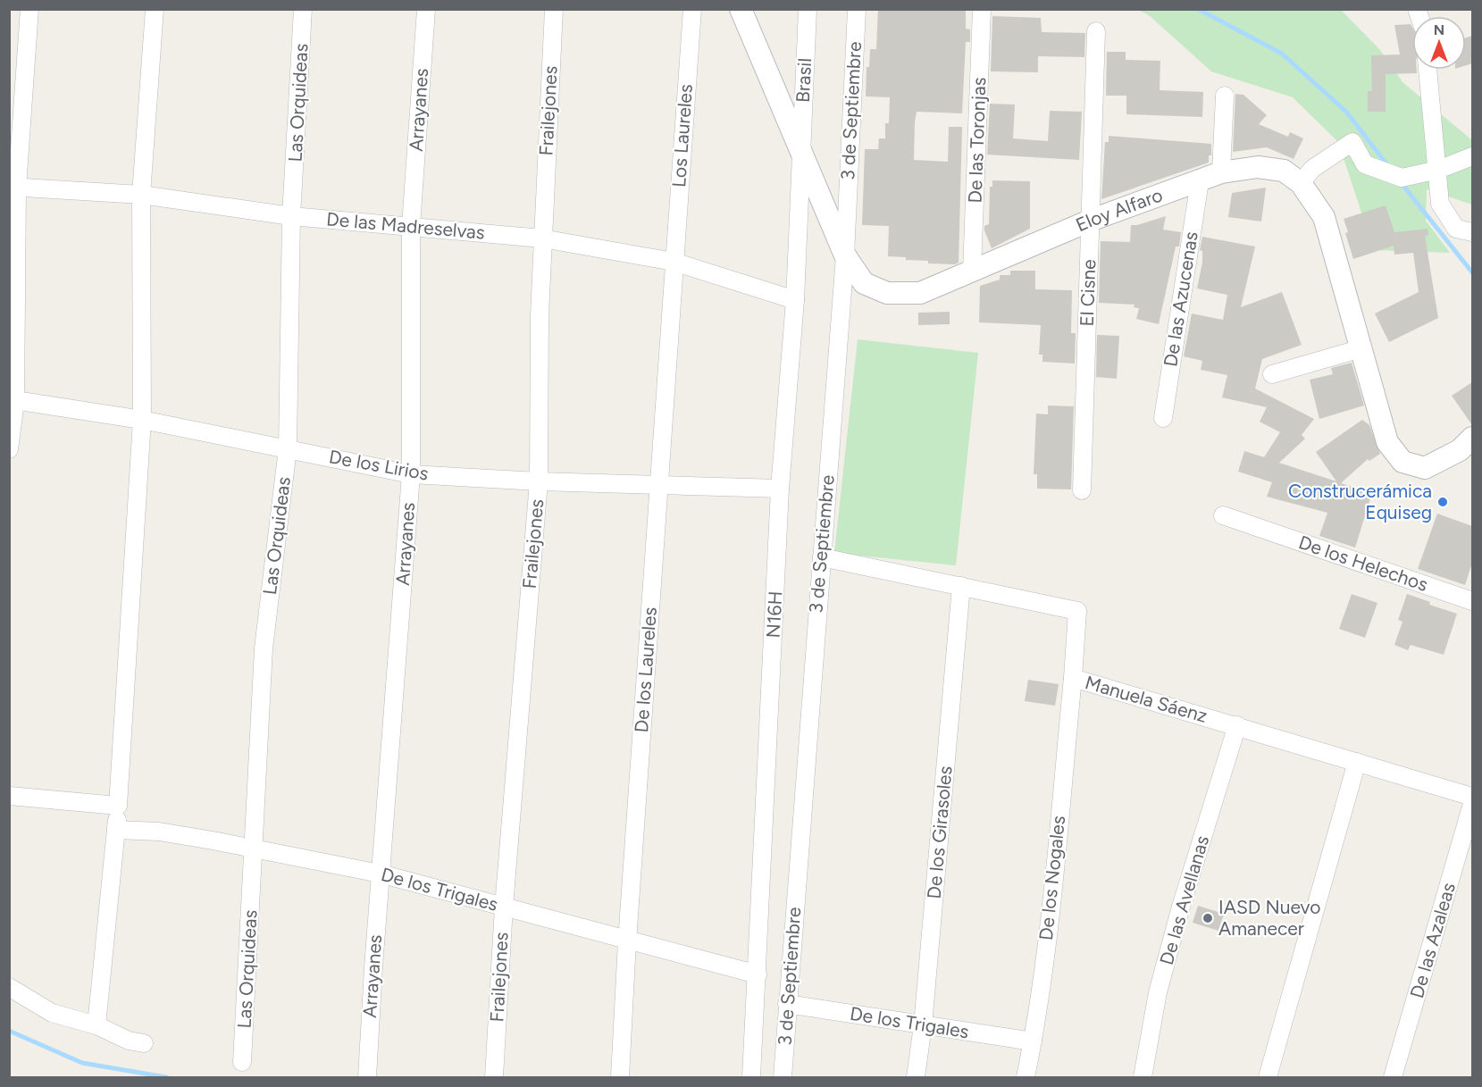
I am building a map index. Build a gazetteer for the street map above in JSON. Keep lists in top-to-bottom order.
{
  "streets": {
    "street": [
      "Brasil",
      "Las Orquideas",
      "Arrayanes",
      "Frailejones",
      "3 de Septiembre",
      "Los Laureles",
      "De las Toronjas",
      "Eloy Alfaro",
      "De las Madreselvas",
      "El Cisne",
      "De las Azucenas",
      "De los Lirios",
      "De los Helechos",
      "N16H",
      "De los Laureles",
      "Manuela Sáenz",
      "De los Girasoles",
      "De los Nogales",
      "De los Trigales",
      "De las Avellanas",
      "De las Azaleas"
    ]
  },
  "crossings": [
    ["Brasil", "Eloy Alfaro"],
    ["Brasil", "N16H"],
    ["Las Orquideas", "De las Madreselvas"],
    ["Las Orquideas", "De los Lirios"],
    ["Las Orquideas", "De los Trigales"],
    ["Arrayanes", "De las Madreselvas"],
    ["Arrayanes", "De los Lirios"],
    ["Arrayanes", "De los Trigales"],
    ["Frailejones", "De las Madreselvas"],
    ["Frailejones", "De los Lirios"],
    ["Frailejones", "De los Trigales"],
    ["3 de Septiembre", "Eloy Alfaro"],
    ["3 de Septiembre", "Manuela Sáenz"],
    ["3 de Septiembre", "De los Trigales"],
    ["Los Laureles", "De las Madreselvas"],
    ["Los Laureles", "De los Laureles"],
    ["De las Toronjas", "Eloy Alfaro"],
    ["Eloy Alfaro", "El Cisne"],
    ["Eloy Alfaro", "De las Azucenas"],
    ["Eloy Alfaro", "N16H"],
    ["De las Madreselvas", "N16H"],
    ["De las Madreselvas", "De los Laureles"],
    ["De los Lirios", "N16H"],
    ["De los Lirios", "De los Laureles"],
    ["N16H", "De los Trigales"],
    ["De los Laureles", "De los Trigales"],
    ["Manuela Sáenz", "De los Girasoles"],
    ["Manuela Sáenz", "De los Nogales"],
    ["Manuela Sáenz", "De las Avellanas"],
    ["De los Girasoles", "De los Trigales"],
    ["De los Nogales", "De los Trigales"]
  ],
  "places": ["Construcerámica Equiseg", "IASD Nuevo Amanecer"],
  "north": "top"
}
